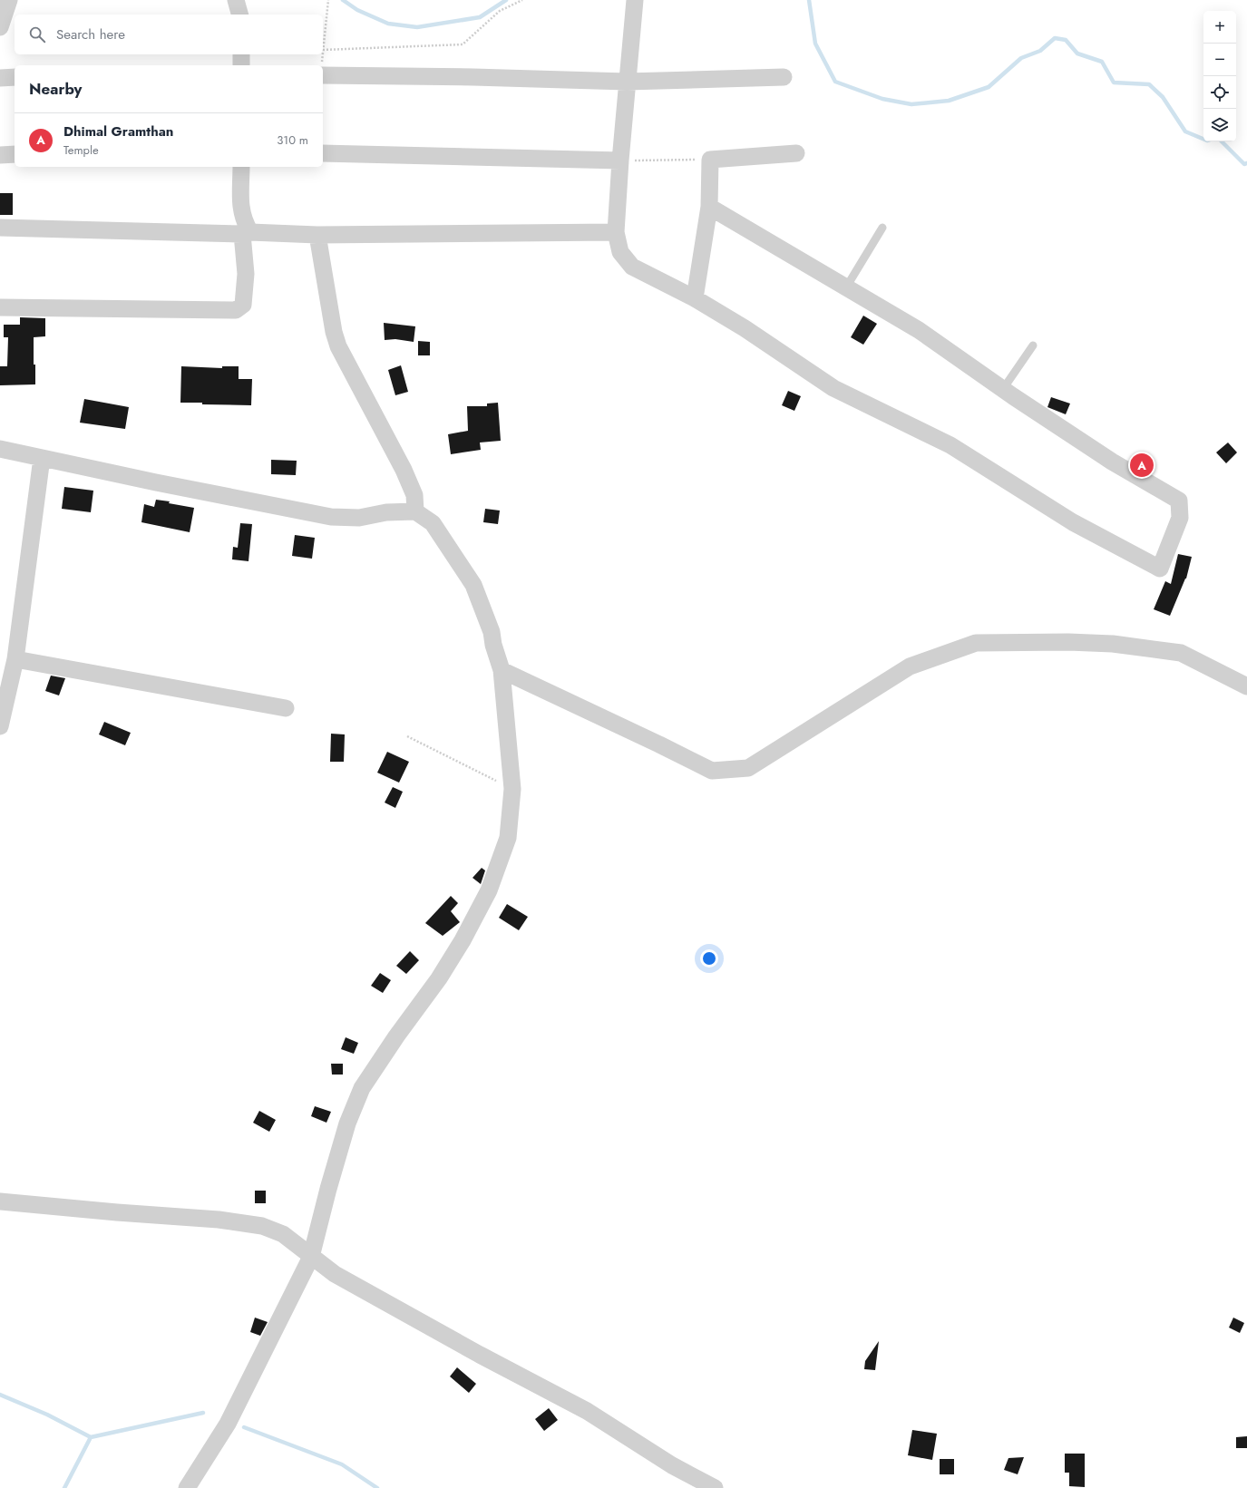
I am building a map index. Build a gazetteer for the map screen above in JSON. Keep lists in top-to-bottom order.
{
  "page": {
    "map_buttons": ["+", "−"],
    "search": "Search here",
    "heading": "Nearby",
    "list": [
      {
        "mark": "A",
        "name": "Dhimal Gramthan",
        "note": "Temple",
        "value": "310 m"
      }
    ],
    "pins": "A"
  }
}
